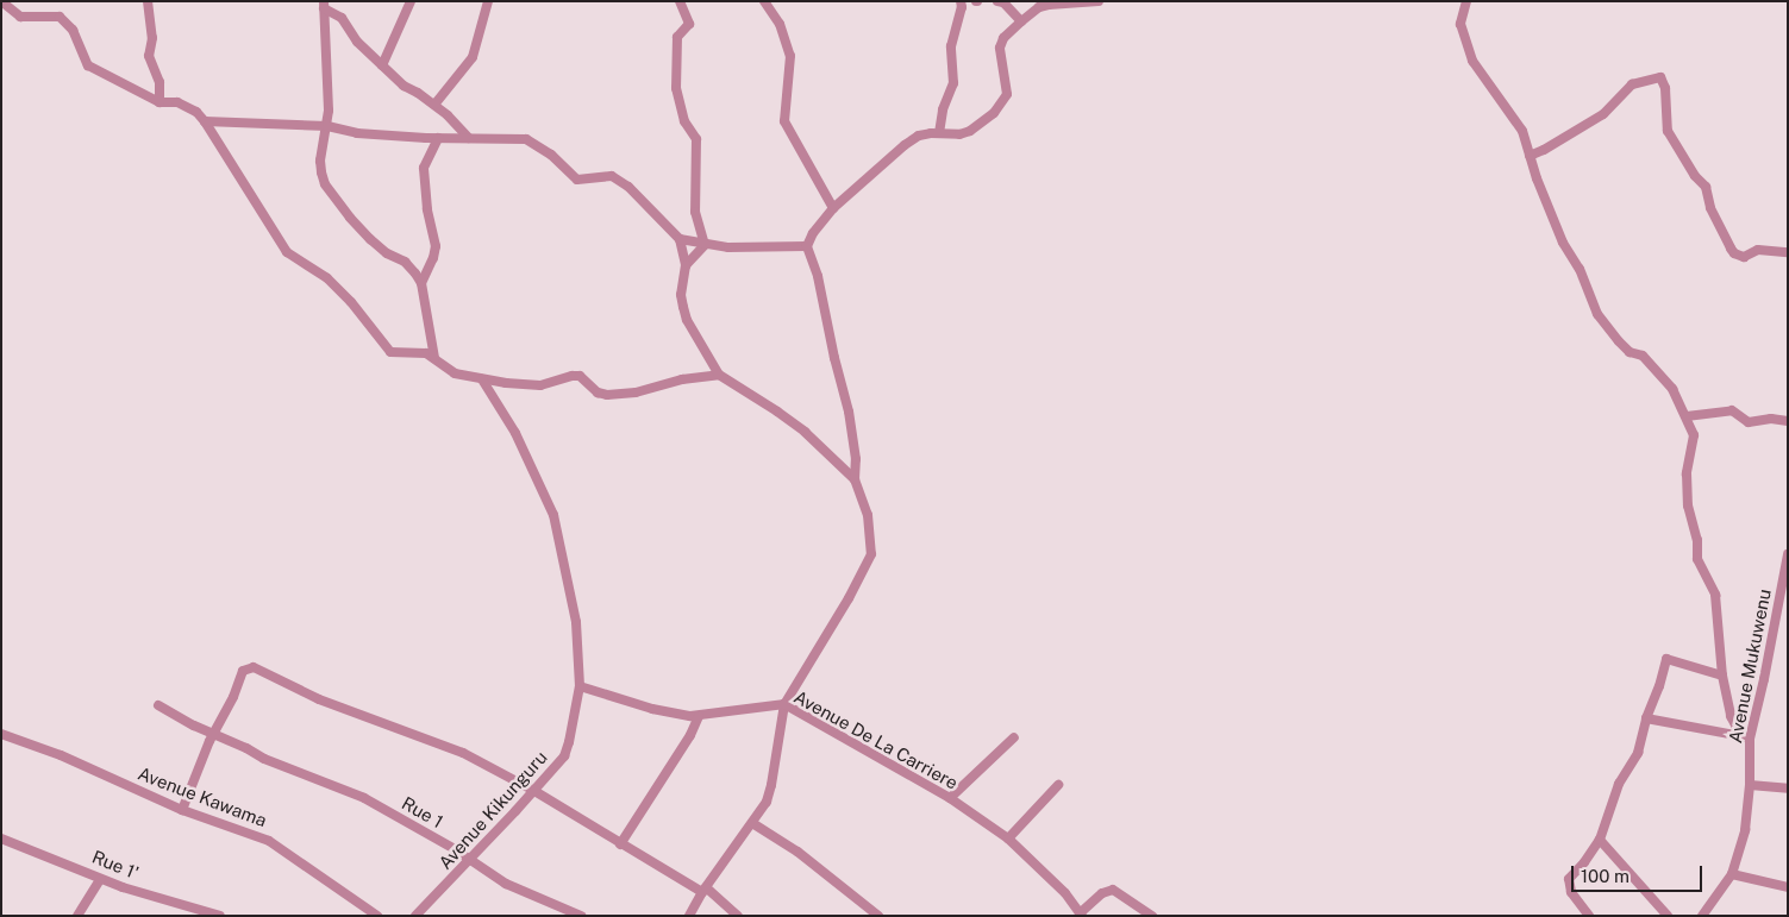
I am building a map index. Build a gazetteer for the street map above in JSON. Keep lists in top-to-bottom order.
{
  "streets": {
    "street": [
      "Avenue Mukuwenu",
      "Avenue De La Carriere",
      "Avenue Kawama",
      "Avenue Kikunguru",
      "Rue 1",
      "Rue 1'"
    ]
  },
  "crossings": [
    ["Avenue De La Carriere", "Avenue Kikunguru"],
    ["Avenue Kikunguru", "Rue 1"]
  ],
  "scale_bar": "100 m"
}
